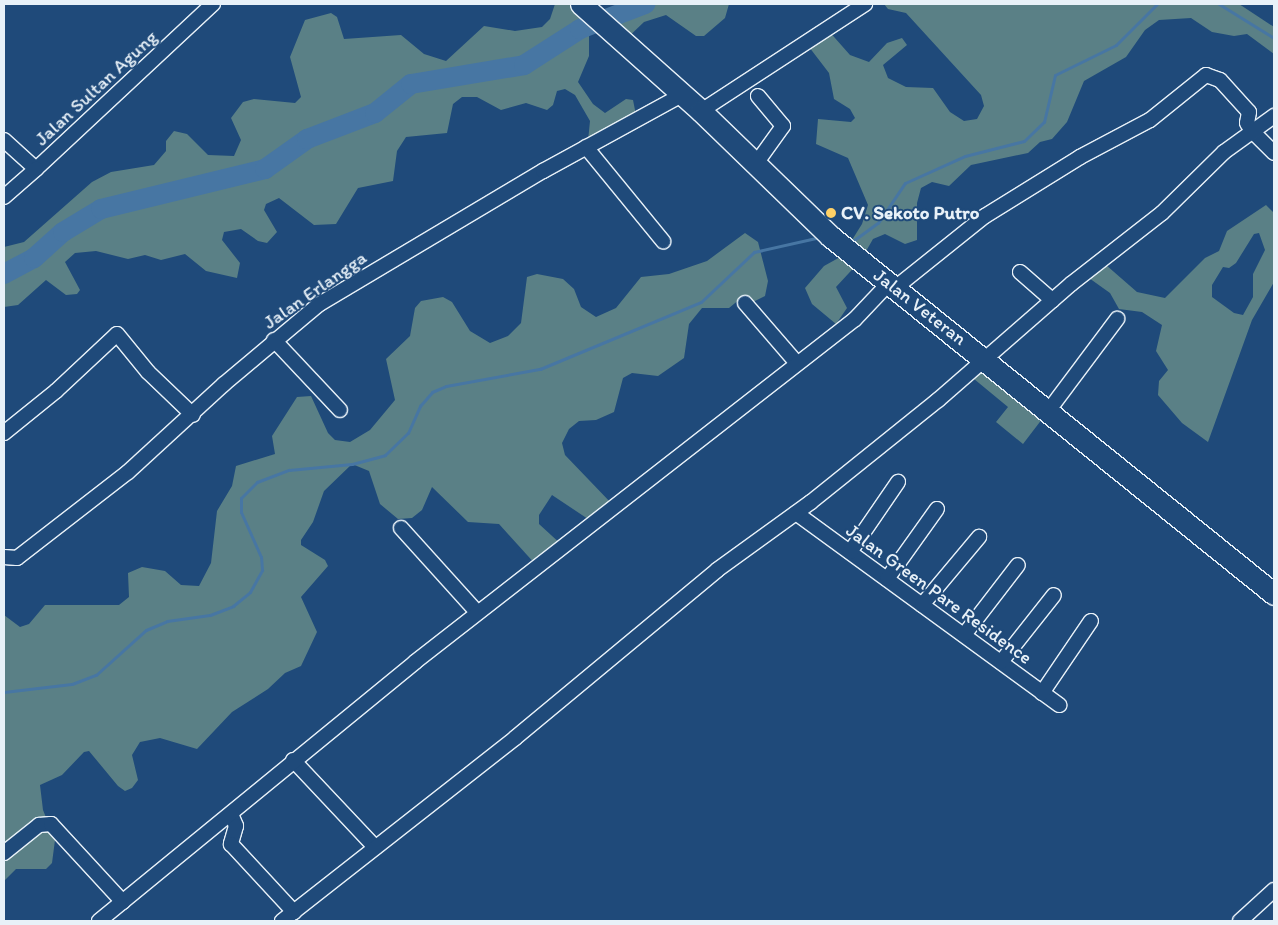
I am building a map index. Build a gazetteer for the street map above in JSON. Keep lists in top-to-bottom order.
{
  "streets": {
    "main road": ["Jalan Veteran"],
    "street": ["Jalan Sultan Agung", "Jalan Erlangga", "Jalan Green Pare Residence"]
  },
  "crossings": [
    ["Jalan Erlangga", "Jalan Veteran"]
  ],
  "places": ["CV. Sekoto Putro"]
}
